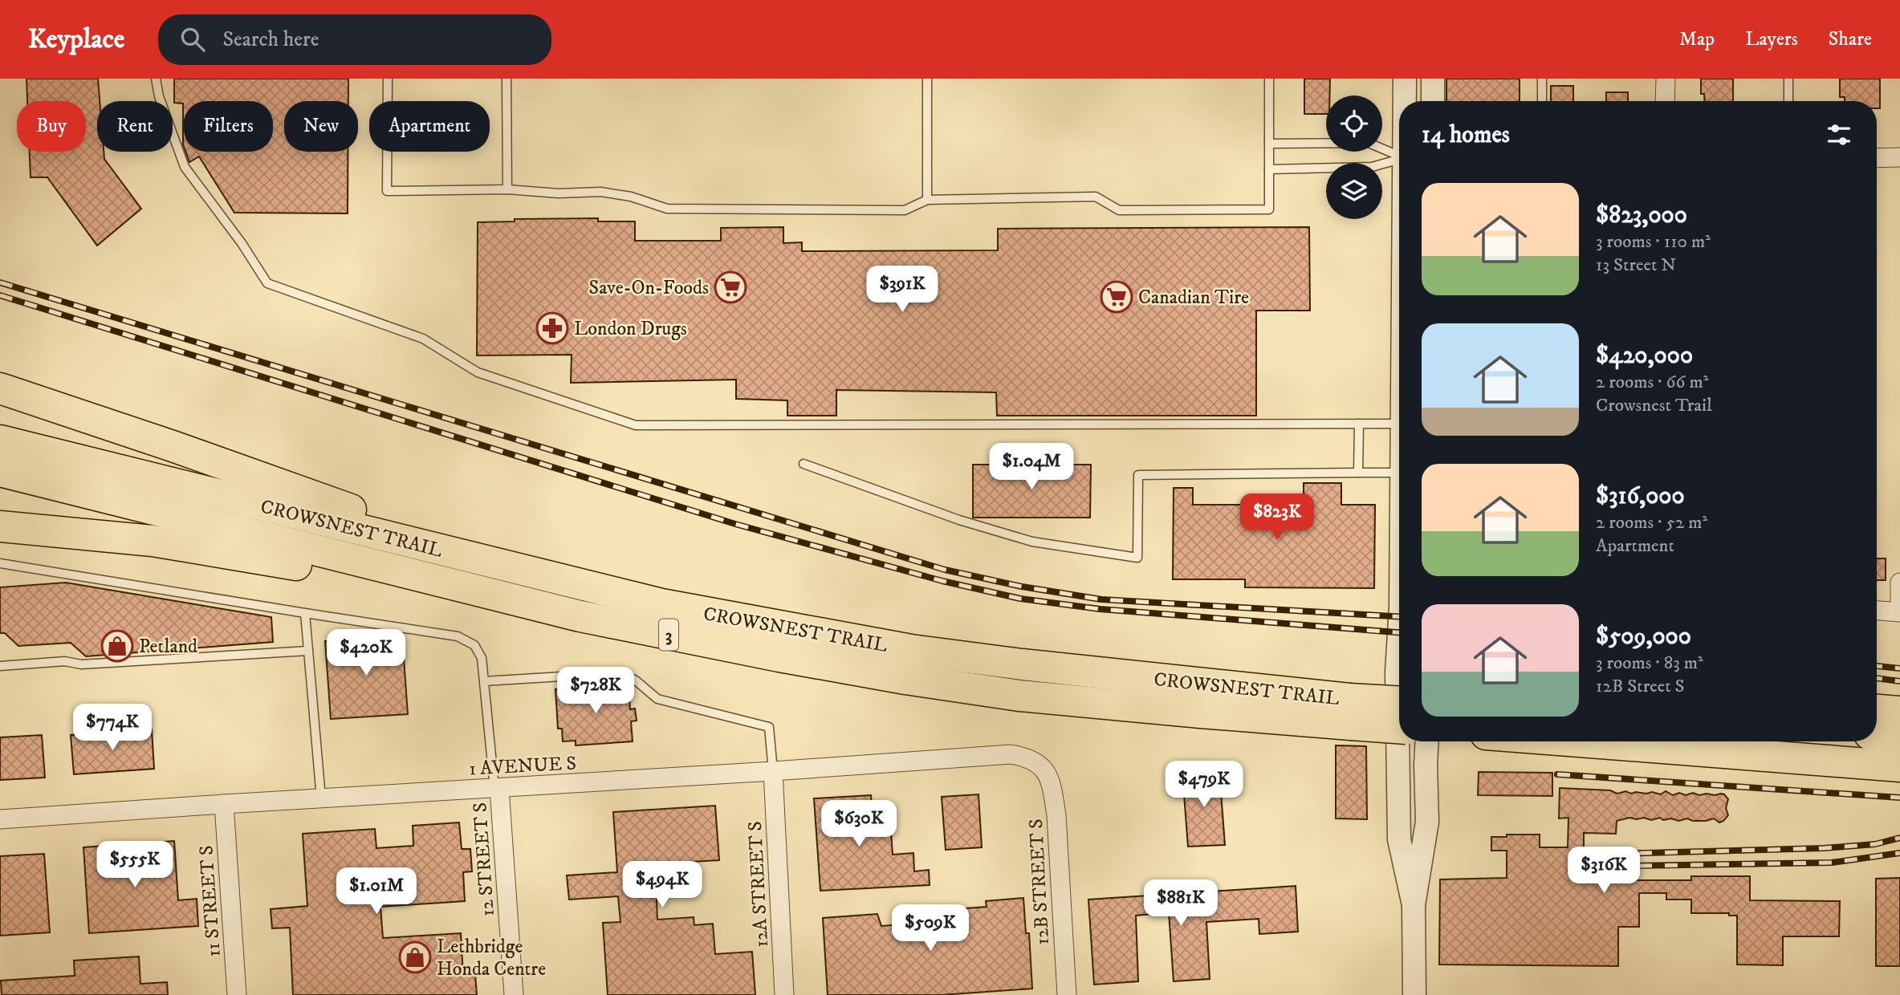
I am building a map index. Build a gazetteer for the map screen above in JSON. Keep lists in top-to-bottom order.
{
  "streets": {
    "highway": ["CROWSNEST TRAIL", "3"],
    "street": [
      "1 AVENUE S",
      "12 STREET S",
      "12B STREET S",
      "12A STREET S",
      "11 STREET S"
    ]
  },
  "crossings": [
    ["1 AVENUE S", "12 STREET S"],
    ["1 AVENUE S", "12B STREET S"],
    ["1 AVENUE S", "12A STREET S"],
    ["1 AVENUE S", "11 STREET S"]
  ],
  "places": {
    "supermarket": ["Save-On-Foods", "Canadian Tire"],
    "pharmacy": ["London Drugs"],
    "shop": ["Petland", "Lethbridge Honda Centre"]
  },
  "page": {
    "header": "Keyplace",
    "search": "Search here",
    "nav": ["Map", "Layers", "Share"],
    "chip": [
      "Buy",
      "Rent",
      "Filters",
      "New",
      "Apartment"
    ],
    "heading": "14 homes",
    "list": [
      {
        "name": "$823,000",
        "note": "3 rooms · 110 m² · 13 Street N"
      },
      {
        "name": "$420,000",
        "note": "2 rooms · 66 m² · Crowsnest Trail"
      },
      {
        "name": "$316,000",
        "note": "2 rooms · 52 m² · Apartment"
      },
      {
        "name": "$509,000",
        "note": "3 rooms · 83 m² · 12B Street S"
      }
    ],
    "price": [
      "$391K",
      "$1.04M",
      "$823K",
      "$420K",
      "$728K",
      "$774K",
      "$479K",
      "$630K",
      "$555K",
      "$316K",
      "$494K",
      "$1.01M",
      "$881K",
      "$509K"
    ]
  }
}
